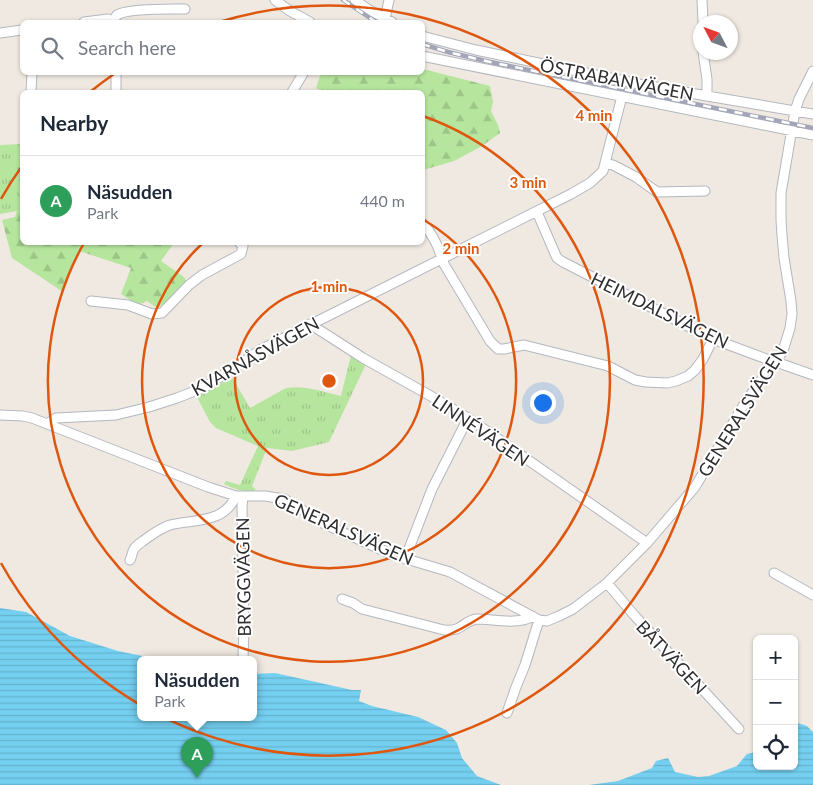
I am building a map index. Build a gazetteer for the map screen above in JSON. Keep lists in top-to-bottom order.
{
  "streets": {
    "street": [
      "ÖSTRABANVÄGEN",
      "HEIMDALSVÄGEN",
      "KVARNÅSVÄGEN",
      "GENERALSVÄGEN",
      "LINNÉVÄGEN",
      "BRYGGVÄGEN",
      "BÅTVÄGEN"
    ]
  },
  "crossings": [
    ["ÖSTRABANVÄGEN", "GENERALSVÄGEN"],
    ["HEIMDALSVÄGEN", "KVARNÅSVÄGEN"],
    ["HEIMDALSVÄGEN", "GENERALSVÄGEN"],
    ["KVARNÅSVÄGEN", "GENERALSVÄGEN"],
    ["KVARNÅSVÄGEN", "LINNÉVÄGEN"],
    ["GENERALSVÄGEN", "LINNÉVÄGEN"],
    ["GENERALSVÄGEN", "BRYGGVÄGEN"],
    ["GENERALSVÄGEN", "BÅTVÄGEN"]
  ],
  "north": "top left",
  "page": {
    "search": "Search here",
    "heading": "Nearby",
    "list": [
      {
        "mark": "A",
        "name": "Näsudden",
        "note": "Park",
        "value": "440 m"
      }
    ],
    "map_buttons": ["+", "−"],
    "popup": ["Näsudden", "Park"],
    "pins": "A"
  },
  "rings": [
    "4 min",
    "3 min",
    "2 min",
    "1 min"
  ]
}
